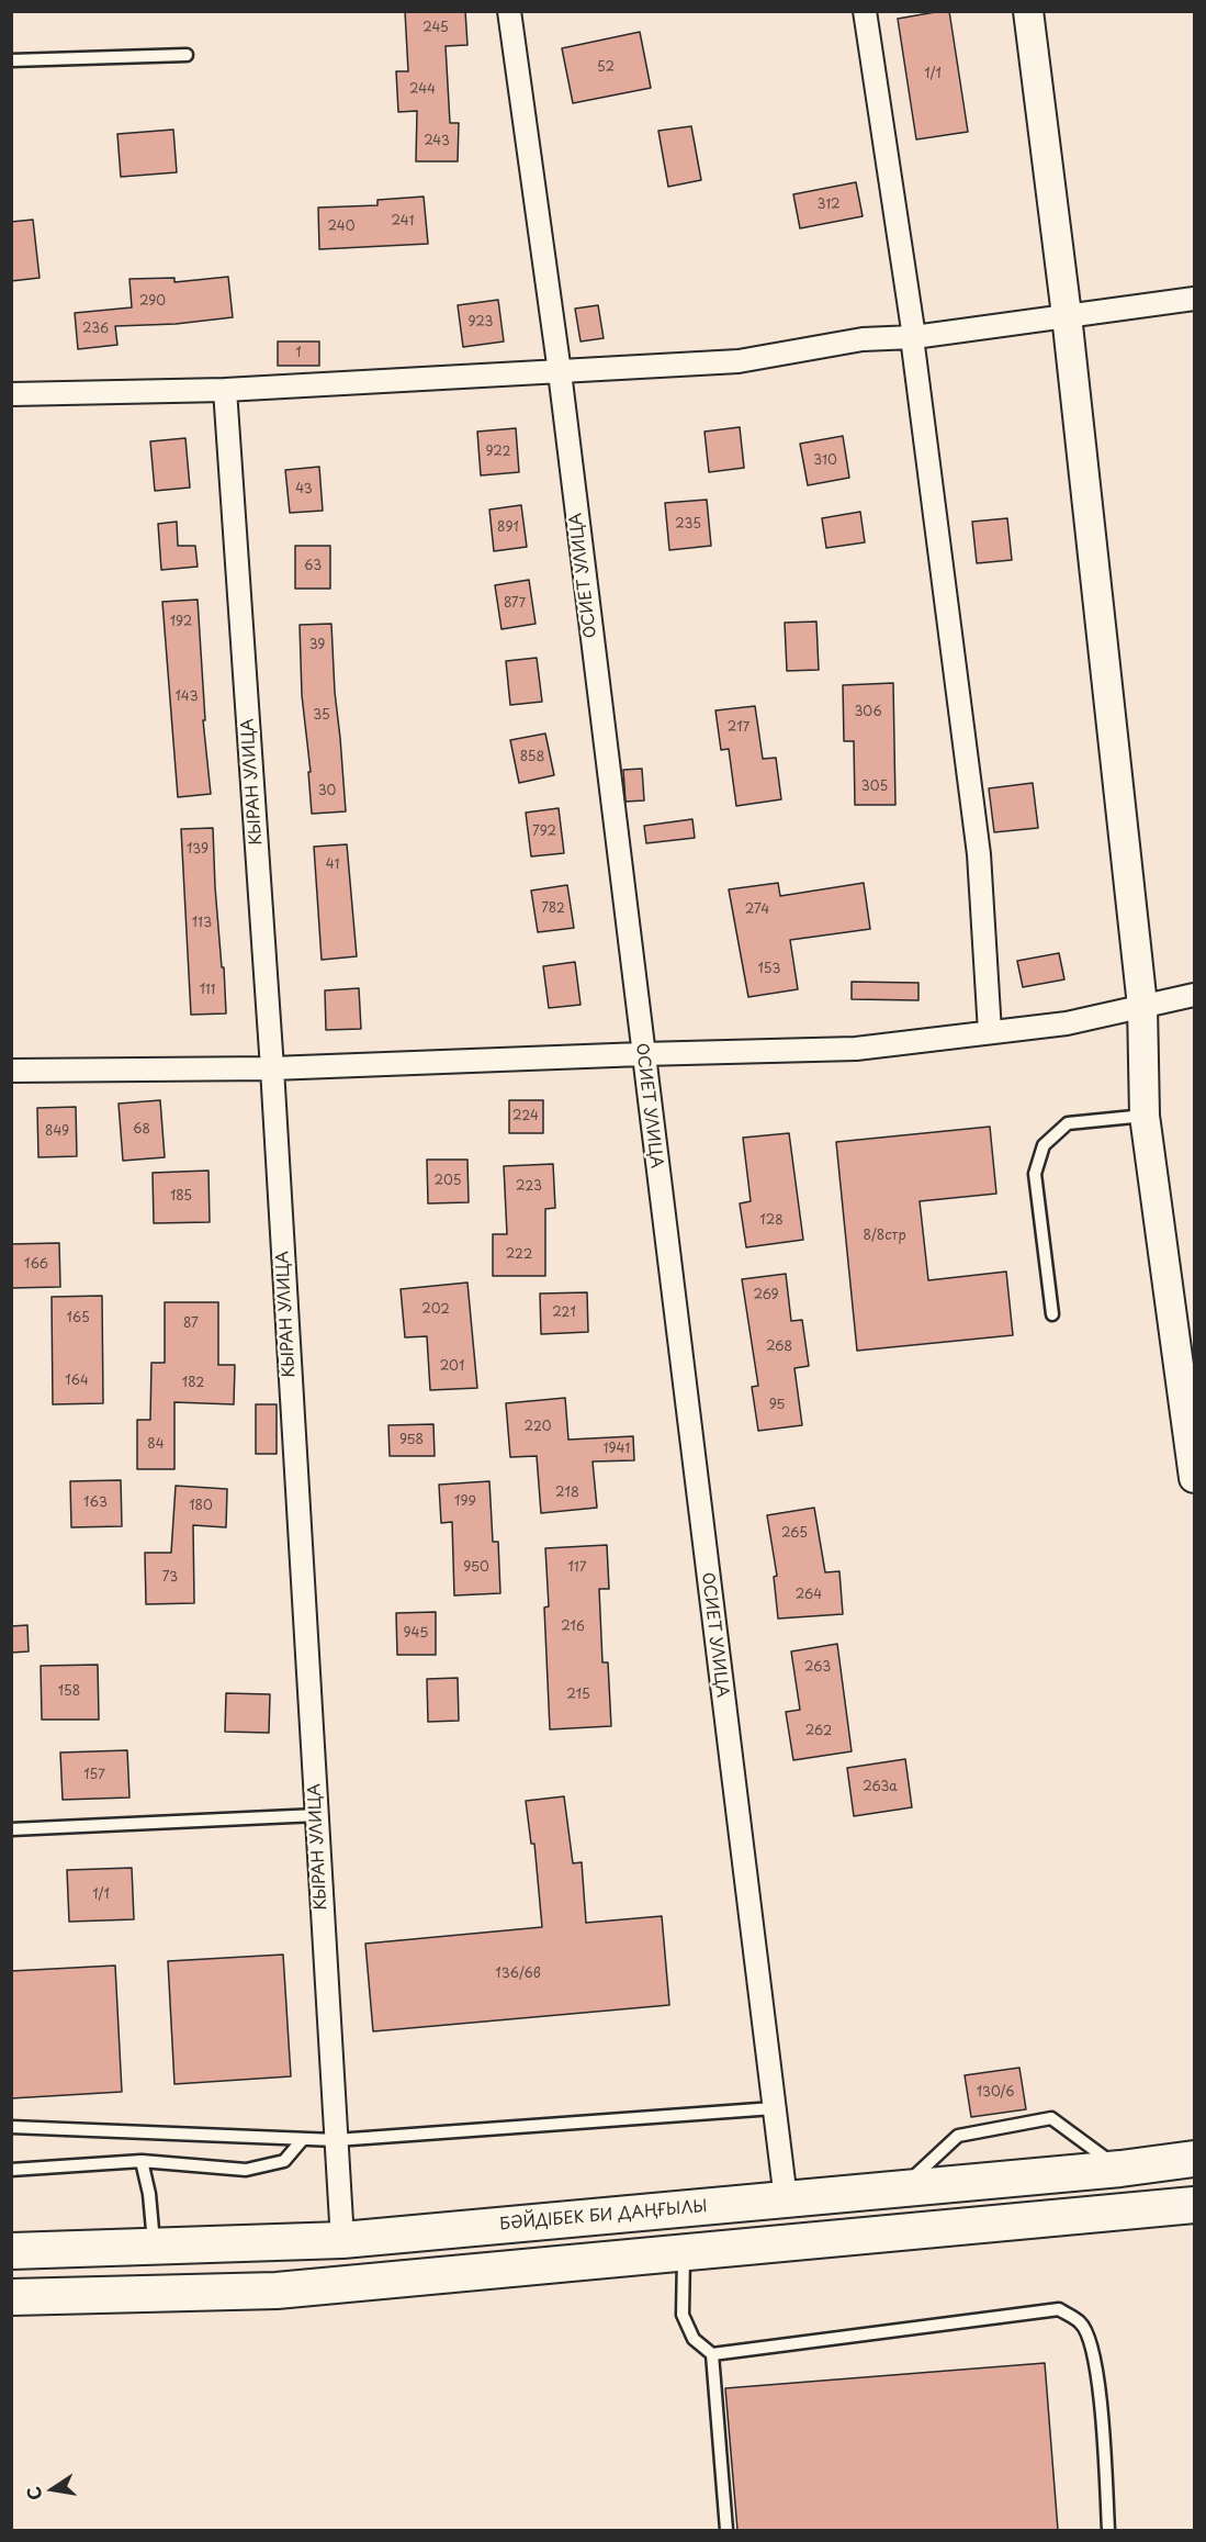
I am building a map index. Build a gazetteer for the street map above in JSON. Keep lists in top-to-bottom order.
{
  "streets": {
    "main road": ["БӘЙДІБЕК БИ ДАҢҒЫЛЫ"],
    "street": ["ОСИЕТ УЛИЦА", "КЫРАН УЛИЦА"]
  },
  "crossings": [
    ["ОСИЕТ УЛИЦА", "БӘЙДІБЕК БИ ДАҢҒЫЛЫ"],
    ["КЫРАН УЛИЦА", "БӘЙДІБЕК БИ ДАҢҒЫЛЫ"]
  ],
  "house_numbers": [
    "245",
    "52",
    "1/1",
    "244",
    "243",
    "312",
    "241",
    "240",
    "290",
    "923",
    "236",
    "1",
    "922",
    "310",
    "43",
    "235",
    "891",
    "63",
    "877",
    "192",
    "39",
    "143",
    "306",
    "35",
    "217",
    "858",
    "305",
    "30",
    "792",
    "139",
    "41",
    "782",
    "274",
    "113",
    "153",
    "111",
    "224",
    "68",
    "849",
    "205",
    "223",
    "185",
    "128",
    "8/8стр",
    "222",
    "166",
    "269",
    "202",
    "221",
    "165",
    "87",
    "268",
    "201",
    "164",
    "182",
    "95",
    "220",
    "958",
    "84",
    "1941",
    "218",
    "199",
    "163",
    "180",
    "265",
    "950",
    "117",
    "73",
    "264",
    "216",
    "945",
    "263",
    "158",
    "215",
    "262",
    "157",
    "263а",
    "1/1",
    "136/6в",
    "130/6"
  ],
  "north": "left"
}
